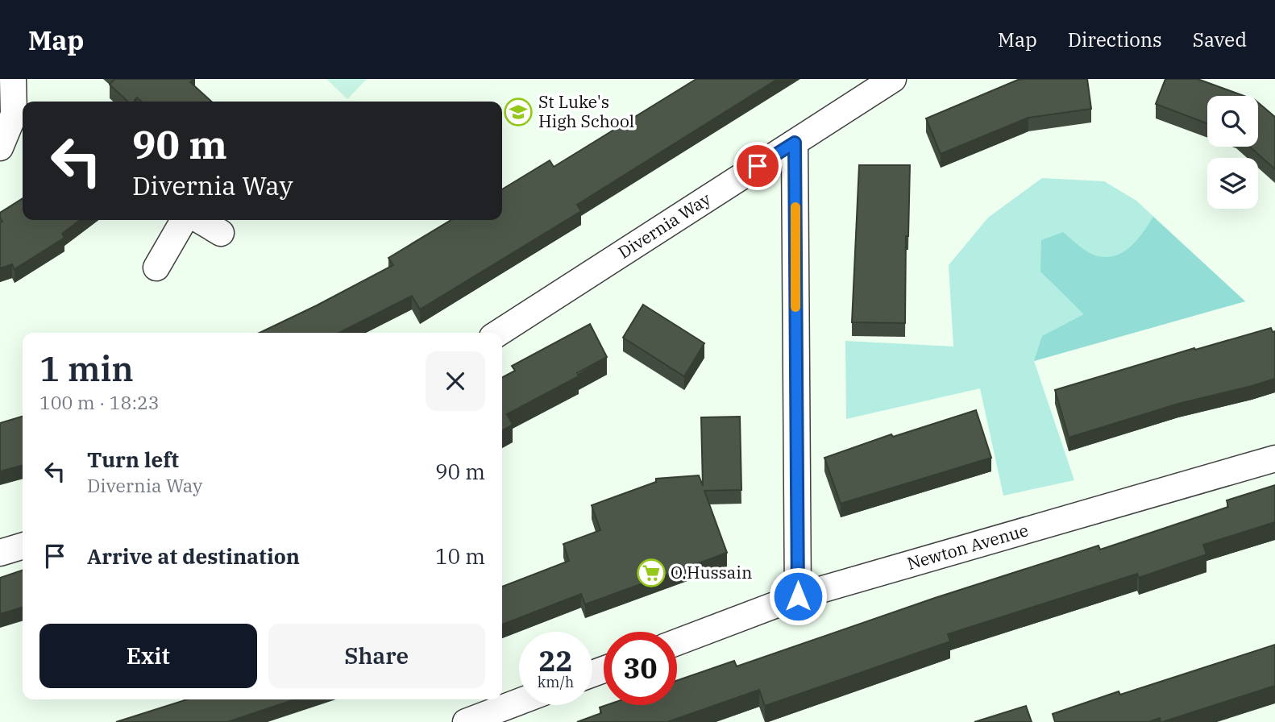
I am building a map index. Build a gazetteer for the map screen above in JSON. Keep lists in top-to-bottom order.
{
  "streets": {
    "street": ["Divernia Way", "Newton Avenue"]
  },
  "places": {
    "school or university": ["St Luke's High School"],
    "supermarket": ["O.Hussain"]
  },
  "page": {
    "header": "Map",
    "nav": ["Map", "Directions", "Saved"],
    "turn": ["90 m", "Divernia Way"],
    "heading": ["1 min", "100 m · 18:23"],
    "list": [
      {
        "name": "Turn left",
        "note": "Divernia Way",
        "value": "90 m"
      },
      {
        "name": "Arrive at destination",
        "value": "10 m"
      }
    ],
    "buttons": ["Exit", "Share"],
    "speed": "22 km/h",
    "limit": "30"
  }
}
